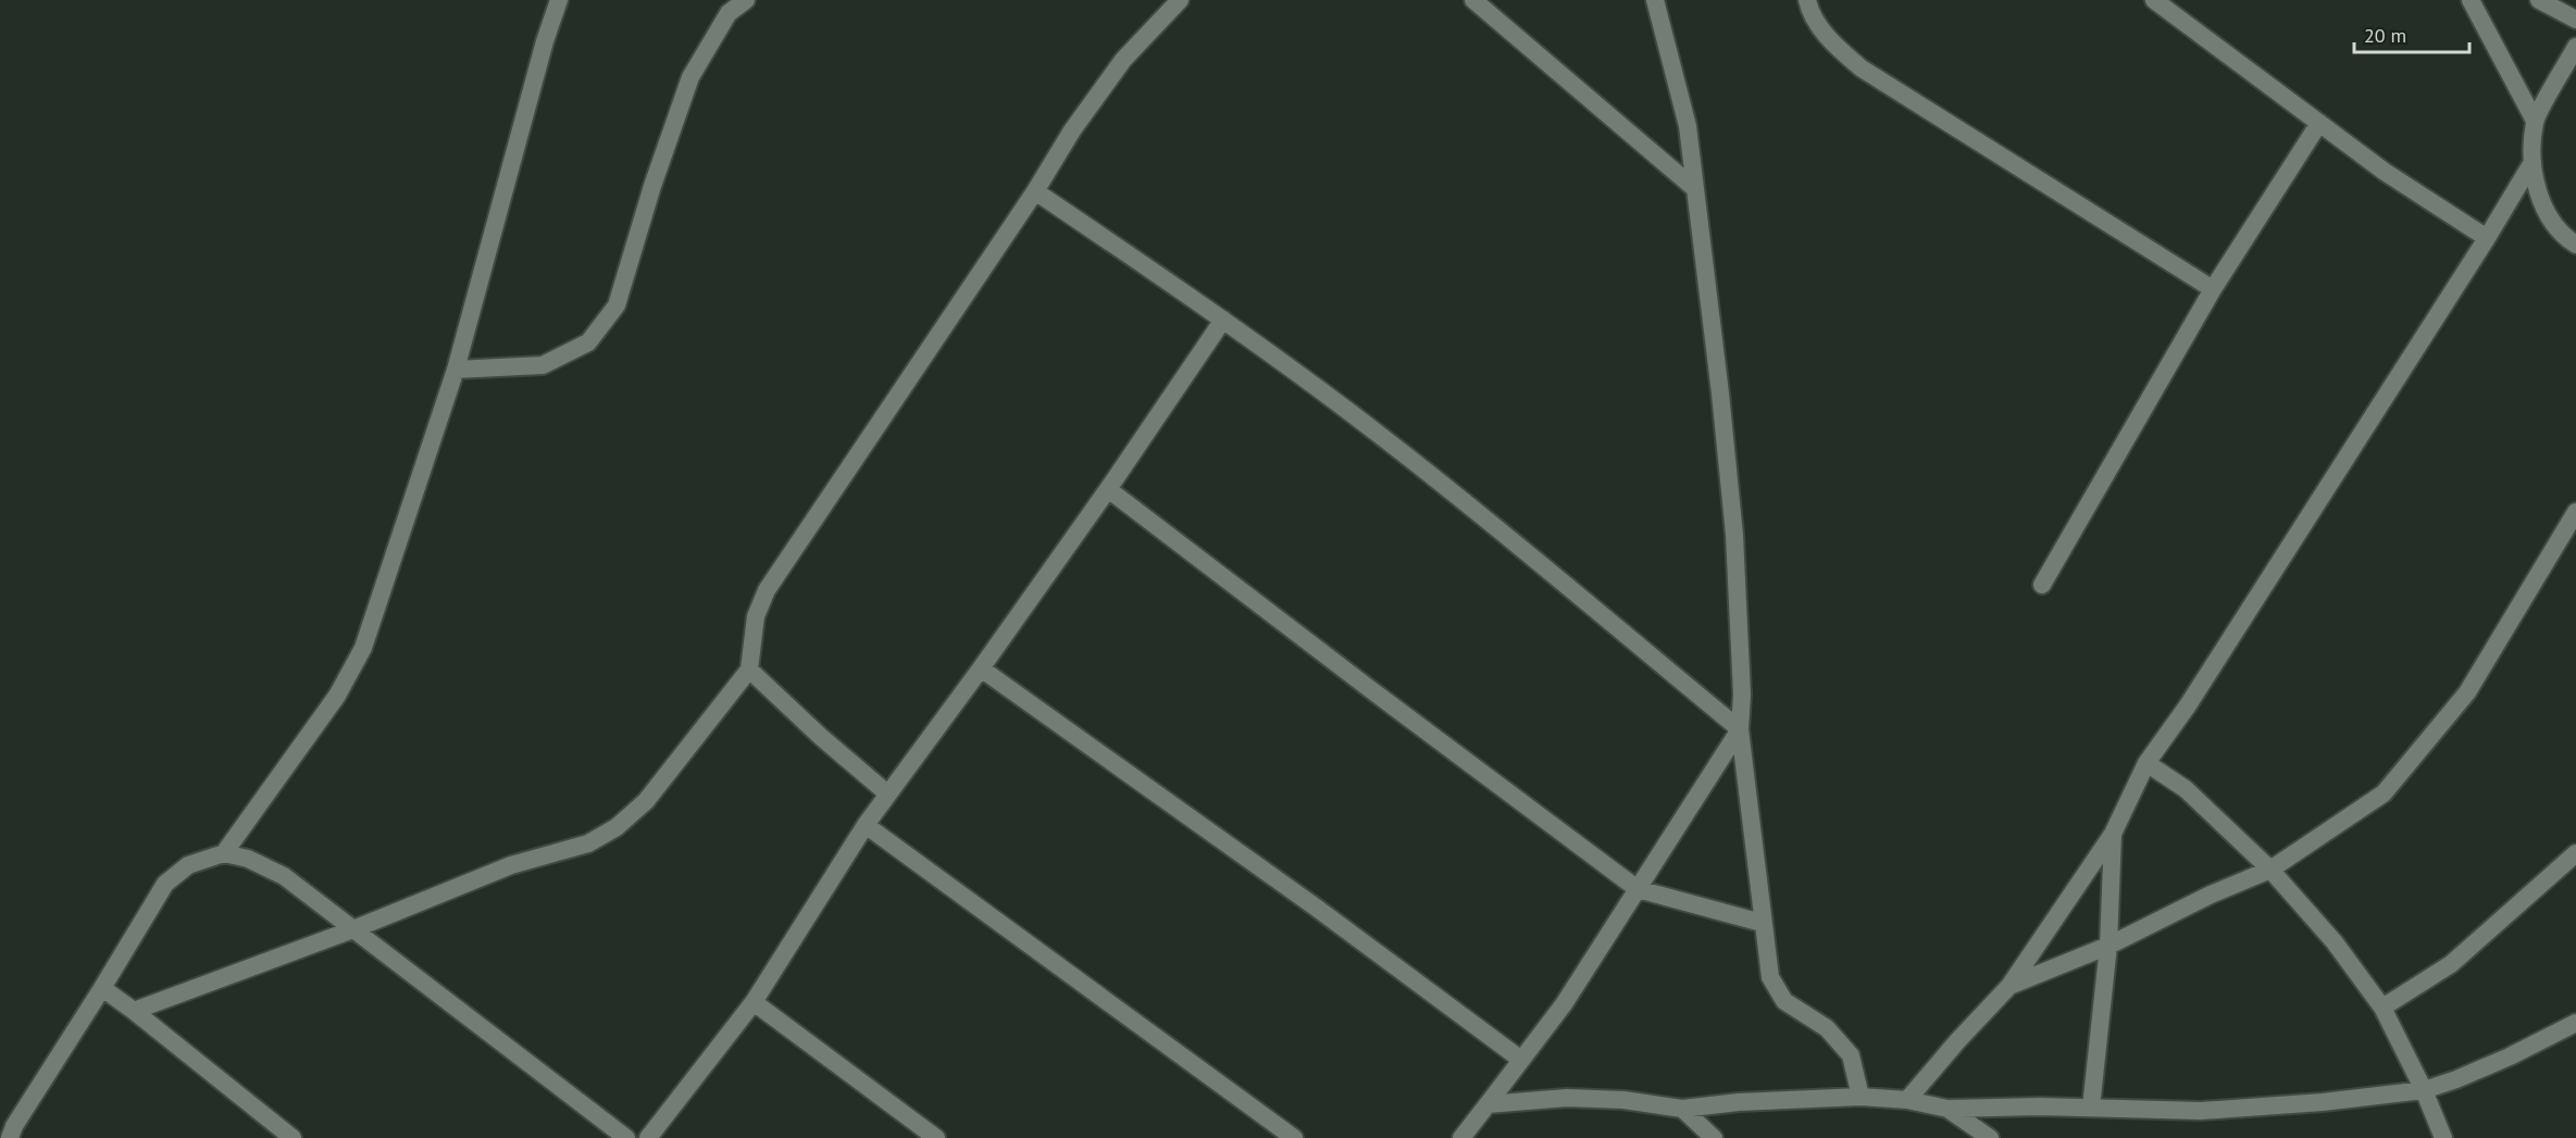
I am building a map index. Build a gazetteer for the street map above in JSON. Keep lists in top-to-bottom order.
{
  "scale_bar": "20 m"
}
